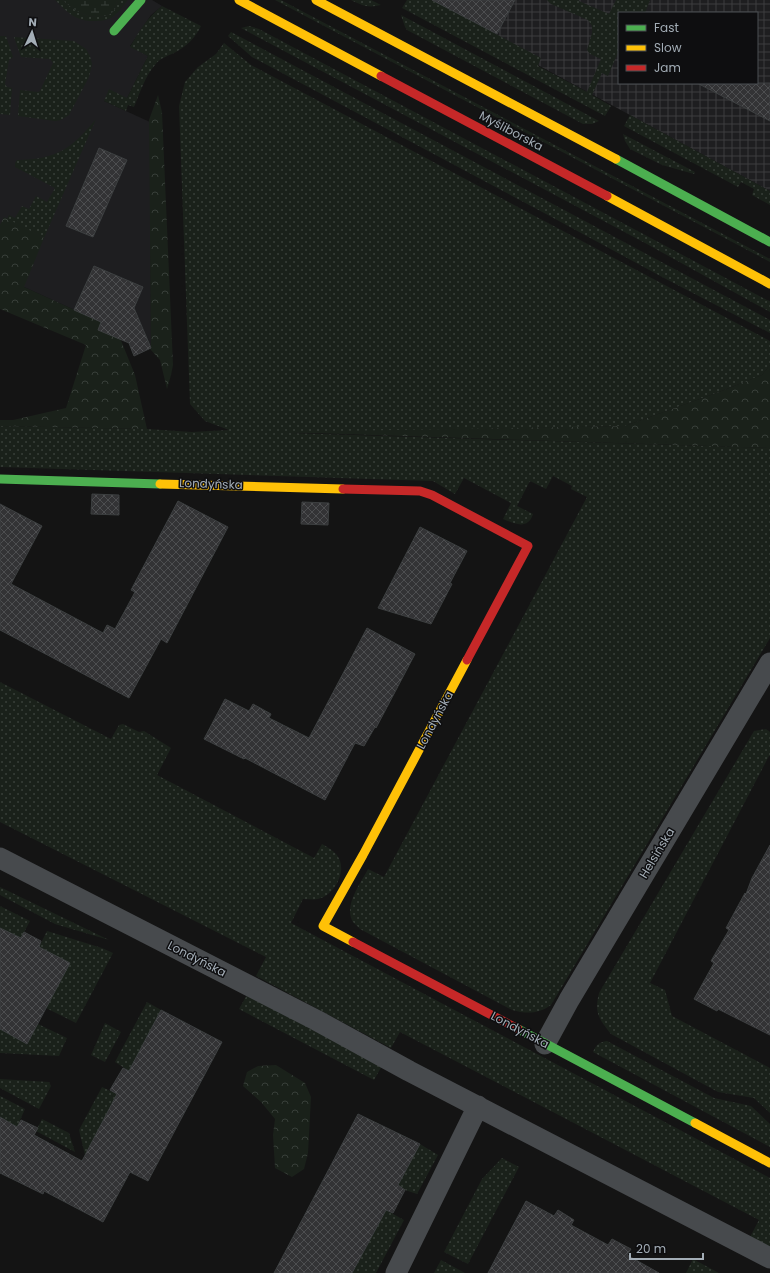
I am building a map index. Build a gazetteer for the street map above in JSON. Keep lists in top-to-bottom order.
{
  "streets": {
    "street": ["Myśliborska", "Londyńska", "Helsińska"]
  },
  "crossings": [
    ["Londyńska", "Helsińska"]
  ],
  "legend": ["Fast", "Slow", "Jam"],
  "scale_bar": "20 m",
  "north": "top"
}
